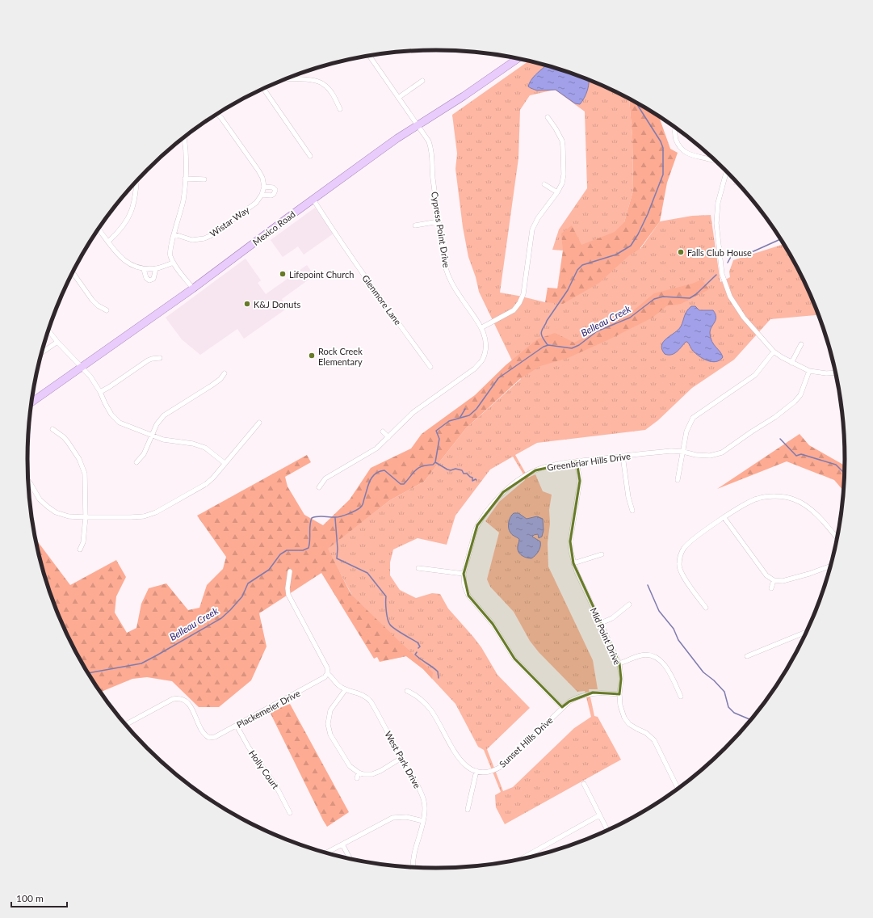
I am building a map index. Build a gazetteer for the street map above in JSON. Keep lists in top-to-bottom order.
{
  "streets": {
    "main road": ["Mexico Road"],
    "street": [
      "Wistar Way",
      "Cypress Point Drive",
      "Glenmore Lane",
      "Greenbriar Hills Drive",
      "Mid Point Drive",
      "Plackemeier Drive",
      "Sunset Hills Drive",
      "West Park Drive",
      "Holly Court"
    ]
  },
  "crossings": [
    ["Mexico Road", "Cypress Point Drive"],
    ["Mexico Road", "Glenmore Lane"],
    ["Greenbriar Hills Drive", "Mid Point Drive"],
    ["Greenbriar Hills Drive", "Sunset Hills Drive"],
    ["Mid Point Drive", "Sunset Hills Drive"],
    ["Plackemeier Drive", "West Park Drive"],
    ["Plackemeier Drive", "Holly Court"]
  ],
  "water": ["Belleau Creek"],
  "places": [
    "Falls Club House",
    "Lifepoint Church",
    "K&J Donuts",
    "Rock Creek Elementary"
  ],
  "scale_bar": "100 m"
}
